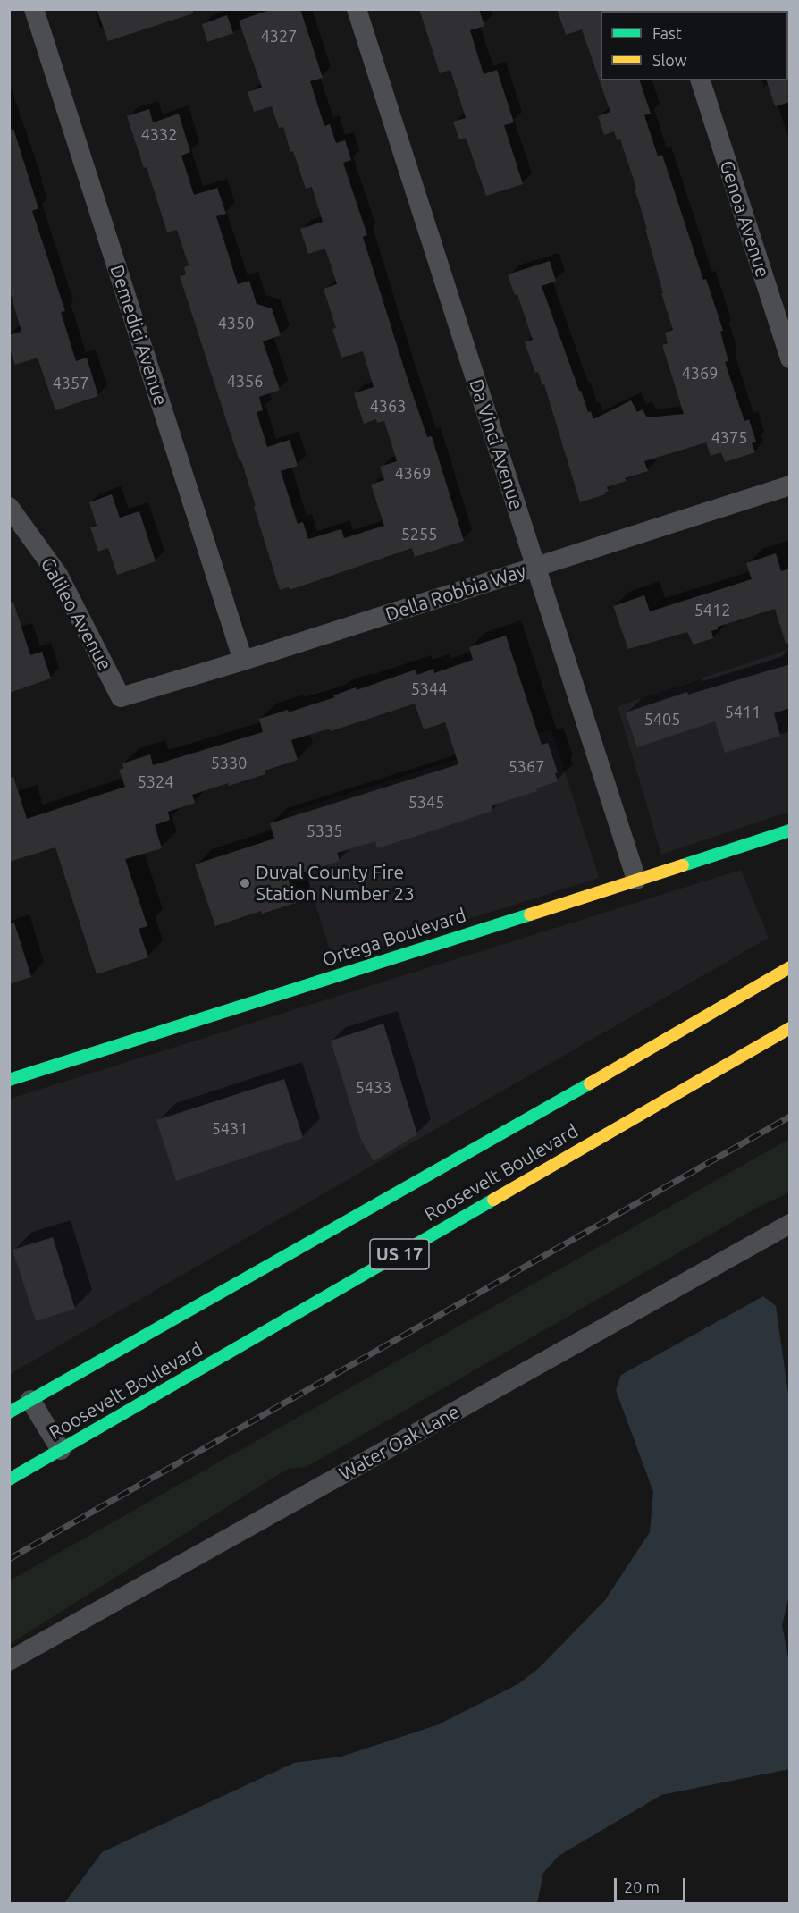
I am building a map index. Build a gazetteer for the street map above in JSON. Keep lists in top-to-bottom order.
{
  "streets": {
    "main road": ["Ortega Boulevard", "Roosevelt Boulevard", "US 17"],
    "street": [
      "Genoa Avenue",
      "Demedici Avenue",
      "Da Vinci Avenue",
      "Della Robbia Way",
      "Galileo Avenue",
      "Water Oak Lane"
    ]
  },
  "crossings": [
    ["Demedici Avenue", "Della Robbia Way"],
    ["Da Vinci Avenue", "Della Robbia Way"],
    ["Da Vinci Avenue", "Ortega Boulevard"],
    ["Della Robbia Way", "Galileo Avenue"]
  ],
  "places": ["Duval County Fire Station Number 23"],
  "house_numbers": [
    "4327",
    "4332",
    "4350",
    "4369",
    "4356",
    "4357",
    "4363",
    "4375",
    "4369",
    "5255",
    "5412",
    "5344",
    "5411",
    "5405",
    "5330",
    "5367",
    "5324",
    "5345",
    "5335",
    "5433",
    "5431"
  ],
  "legend": ["Fast", "Slow"],
  "scale_bar": "20 m"
}
